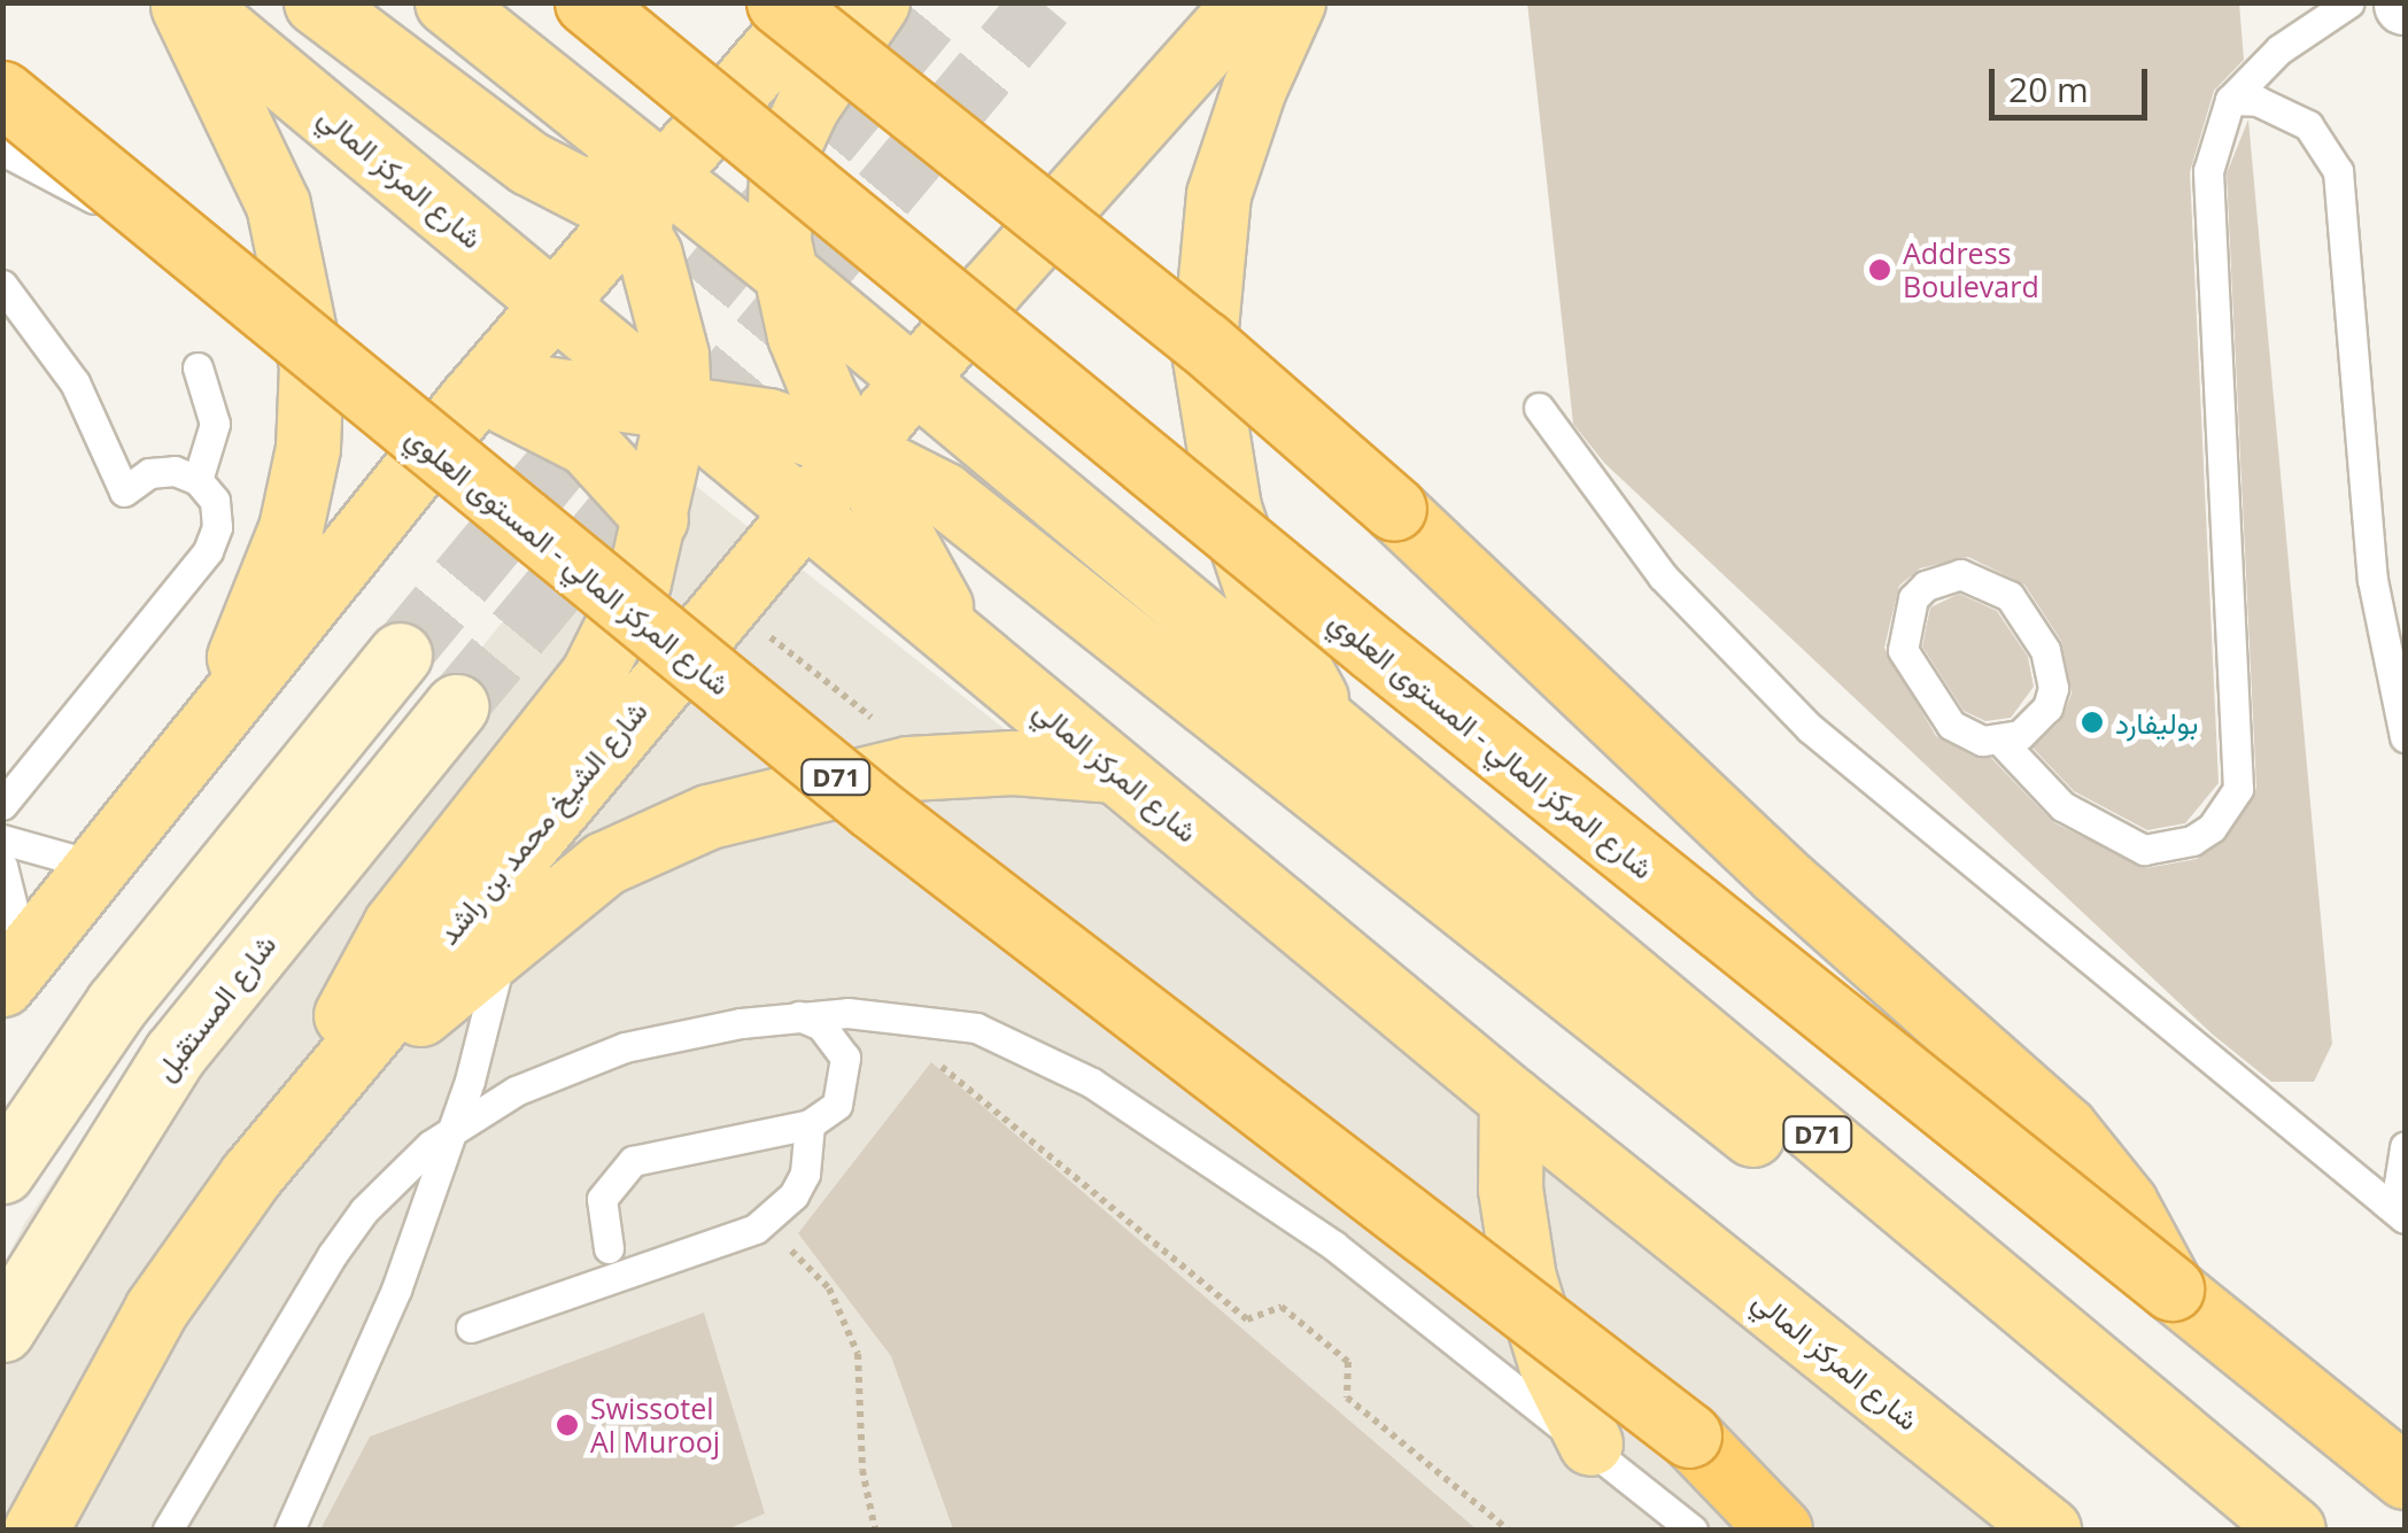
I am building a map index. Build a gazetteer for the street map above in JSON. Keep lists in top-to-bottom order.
{
  "streets": {
    "highway": ["شارع المركز المالي - المستوى العلوي", "D71"],
    "main road": ["شارع المركز المالي", "شارع الشيخ محمد بن راشد", "شارع المستقبل"]
  },
  "crossings": [
    ["شارع المركز المالي", "شارع الشيخ محمد بن راشد"],
    ["D71", "شارع الشيخ محمد بن راشد"]
  ],
  "places": ["Address Boulevard", "بوليفارد", "Swissotel Al Murooj"],
  "scale_bar": "20 m"
}
